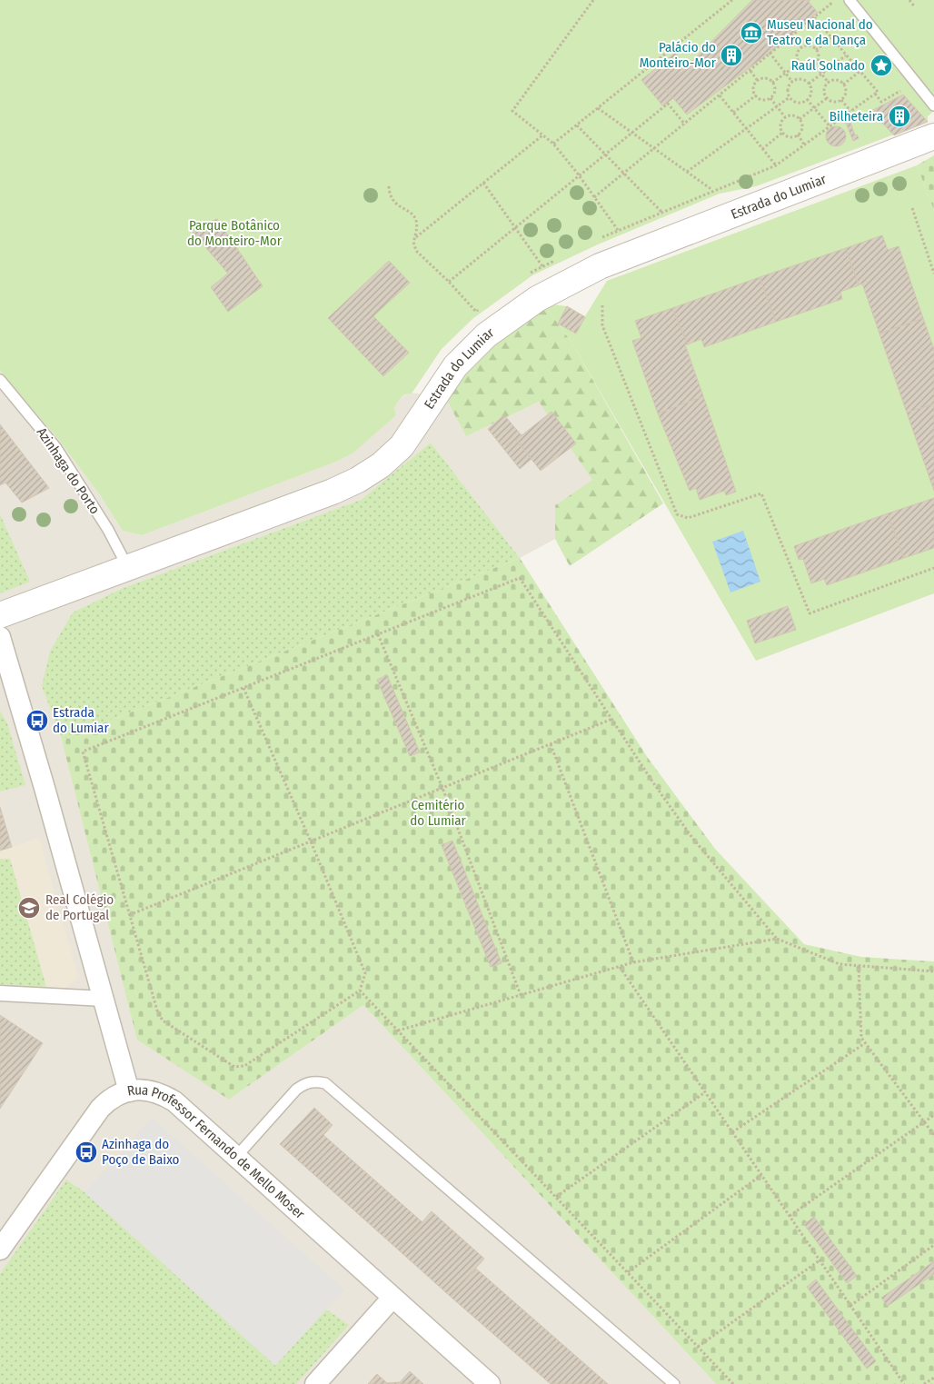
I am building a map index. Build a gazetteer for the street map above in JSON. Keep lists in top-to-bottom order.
{
  "streets": {
    "street": ["Estrada do Lumiar", "Rua Professor Fernando de Mello Moser"],
    "lane": ["Azinhaga do Porto"]
  },
  "crossings": [
    ["Estrada do Lumiar", "Azinhaga do Porto"]
  ],
  "parks": ["Parque Botânico do Monteiro-Mor", "Cemitério do Lumiar"],
  "places": {
    "museum": ["Museu Nacional do Teatro e da Dança"],
    "building": ["Palácio do Monteiro-Mor", "Bilheteira"],
    "place": ["Raúl Solnado"],
    "bus stop": ["Estrada do Lumiar", "Azinhaga do Poço de Baixo"],
    "school or university": ["Real Colégio de Portugal"]
  }
}
